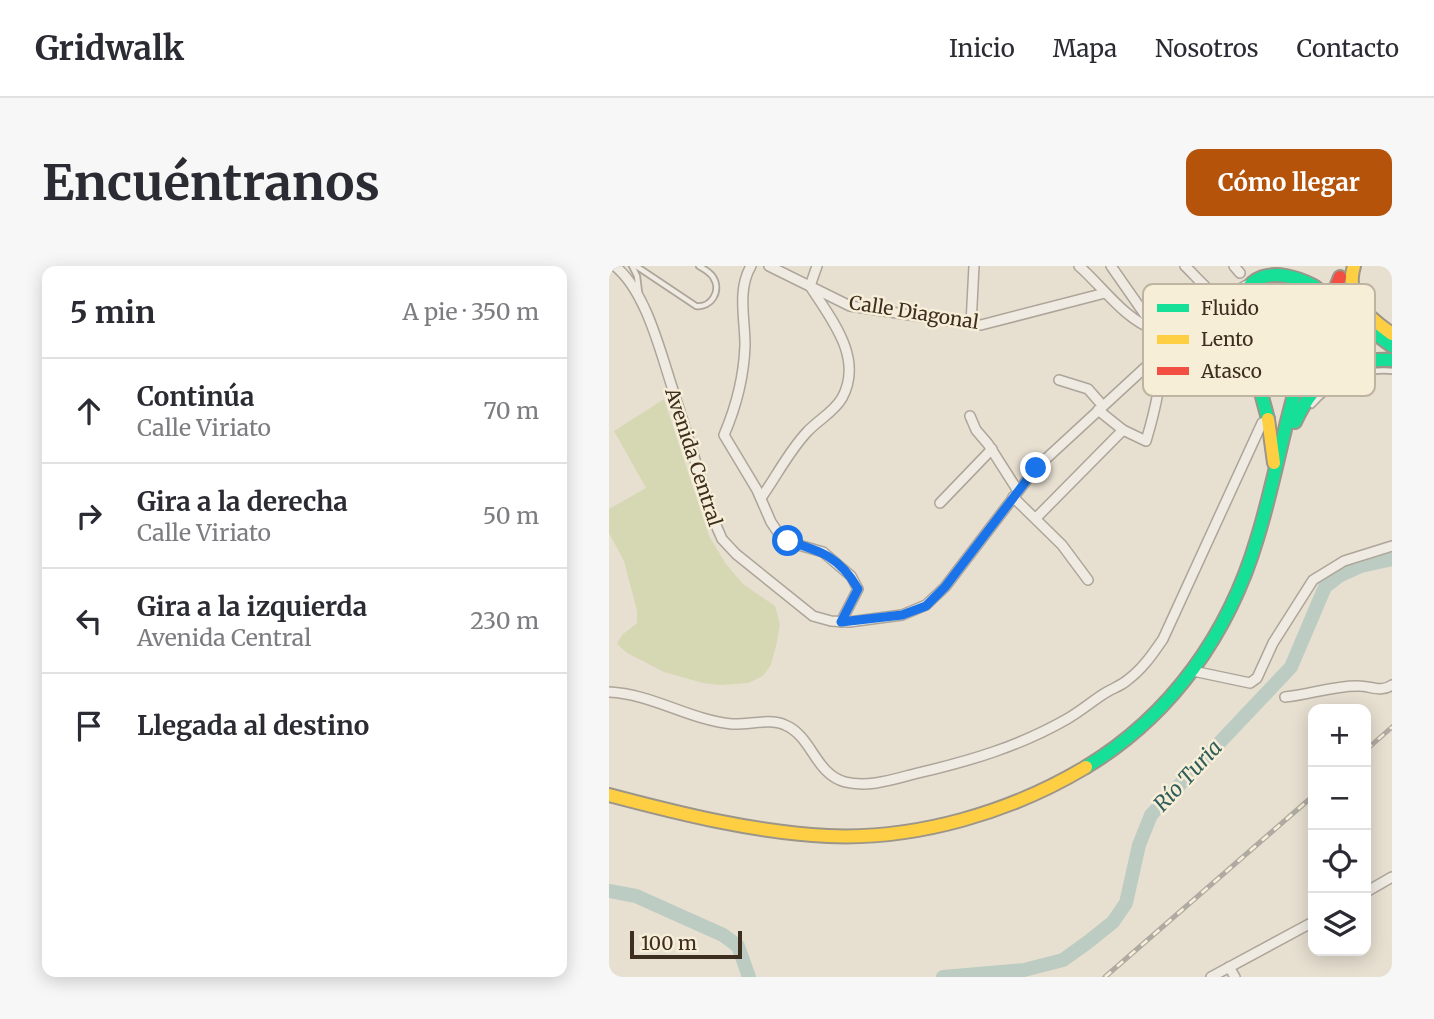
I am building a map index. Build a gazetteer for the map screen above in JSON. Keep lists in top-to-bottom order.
{
  "streets": {
    "street": ["Calle Diagonal", "Avenida Central"]
  },
  "water": ["Río Turia"],
  "legend": ["Fluido", "Lento", "Atasco"],
  "scale_bar": "100 m",
  "page": {
    "header": "Gridwalk",
    "nav": [
      "Inicio",
      "Mapa",
      "Nosotros",
      "Contacto"
    ],
    "buttons": "Cómo llegar",
    "title": "Encuéntranos",
    "heading": ["5 min", "A pie · 350 m"],
    "list": [
      ["Continúa", "Calle Viriato", "70 m"],
      ["Gira a la derecha", "Calle Viriato", "50 m"],
      ["Gira a la izquierda", "Avenida Central", "230 m"],
      "Llegada al destino"
    ],
    "map_buttons": ["+", "−"],
    "scale": "100 m"
  }
}
